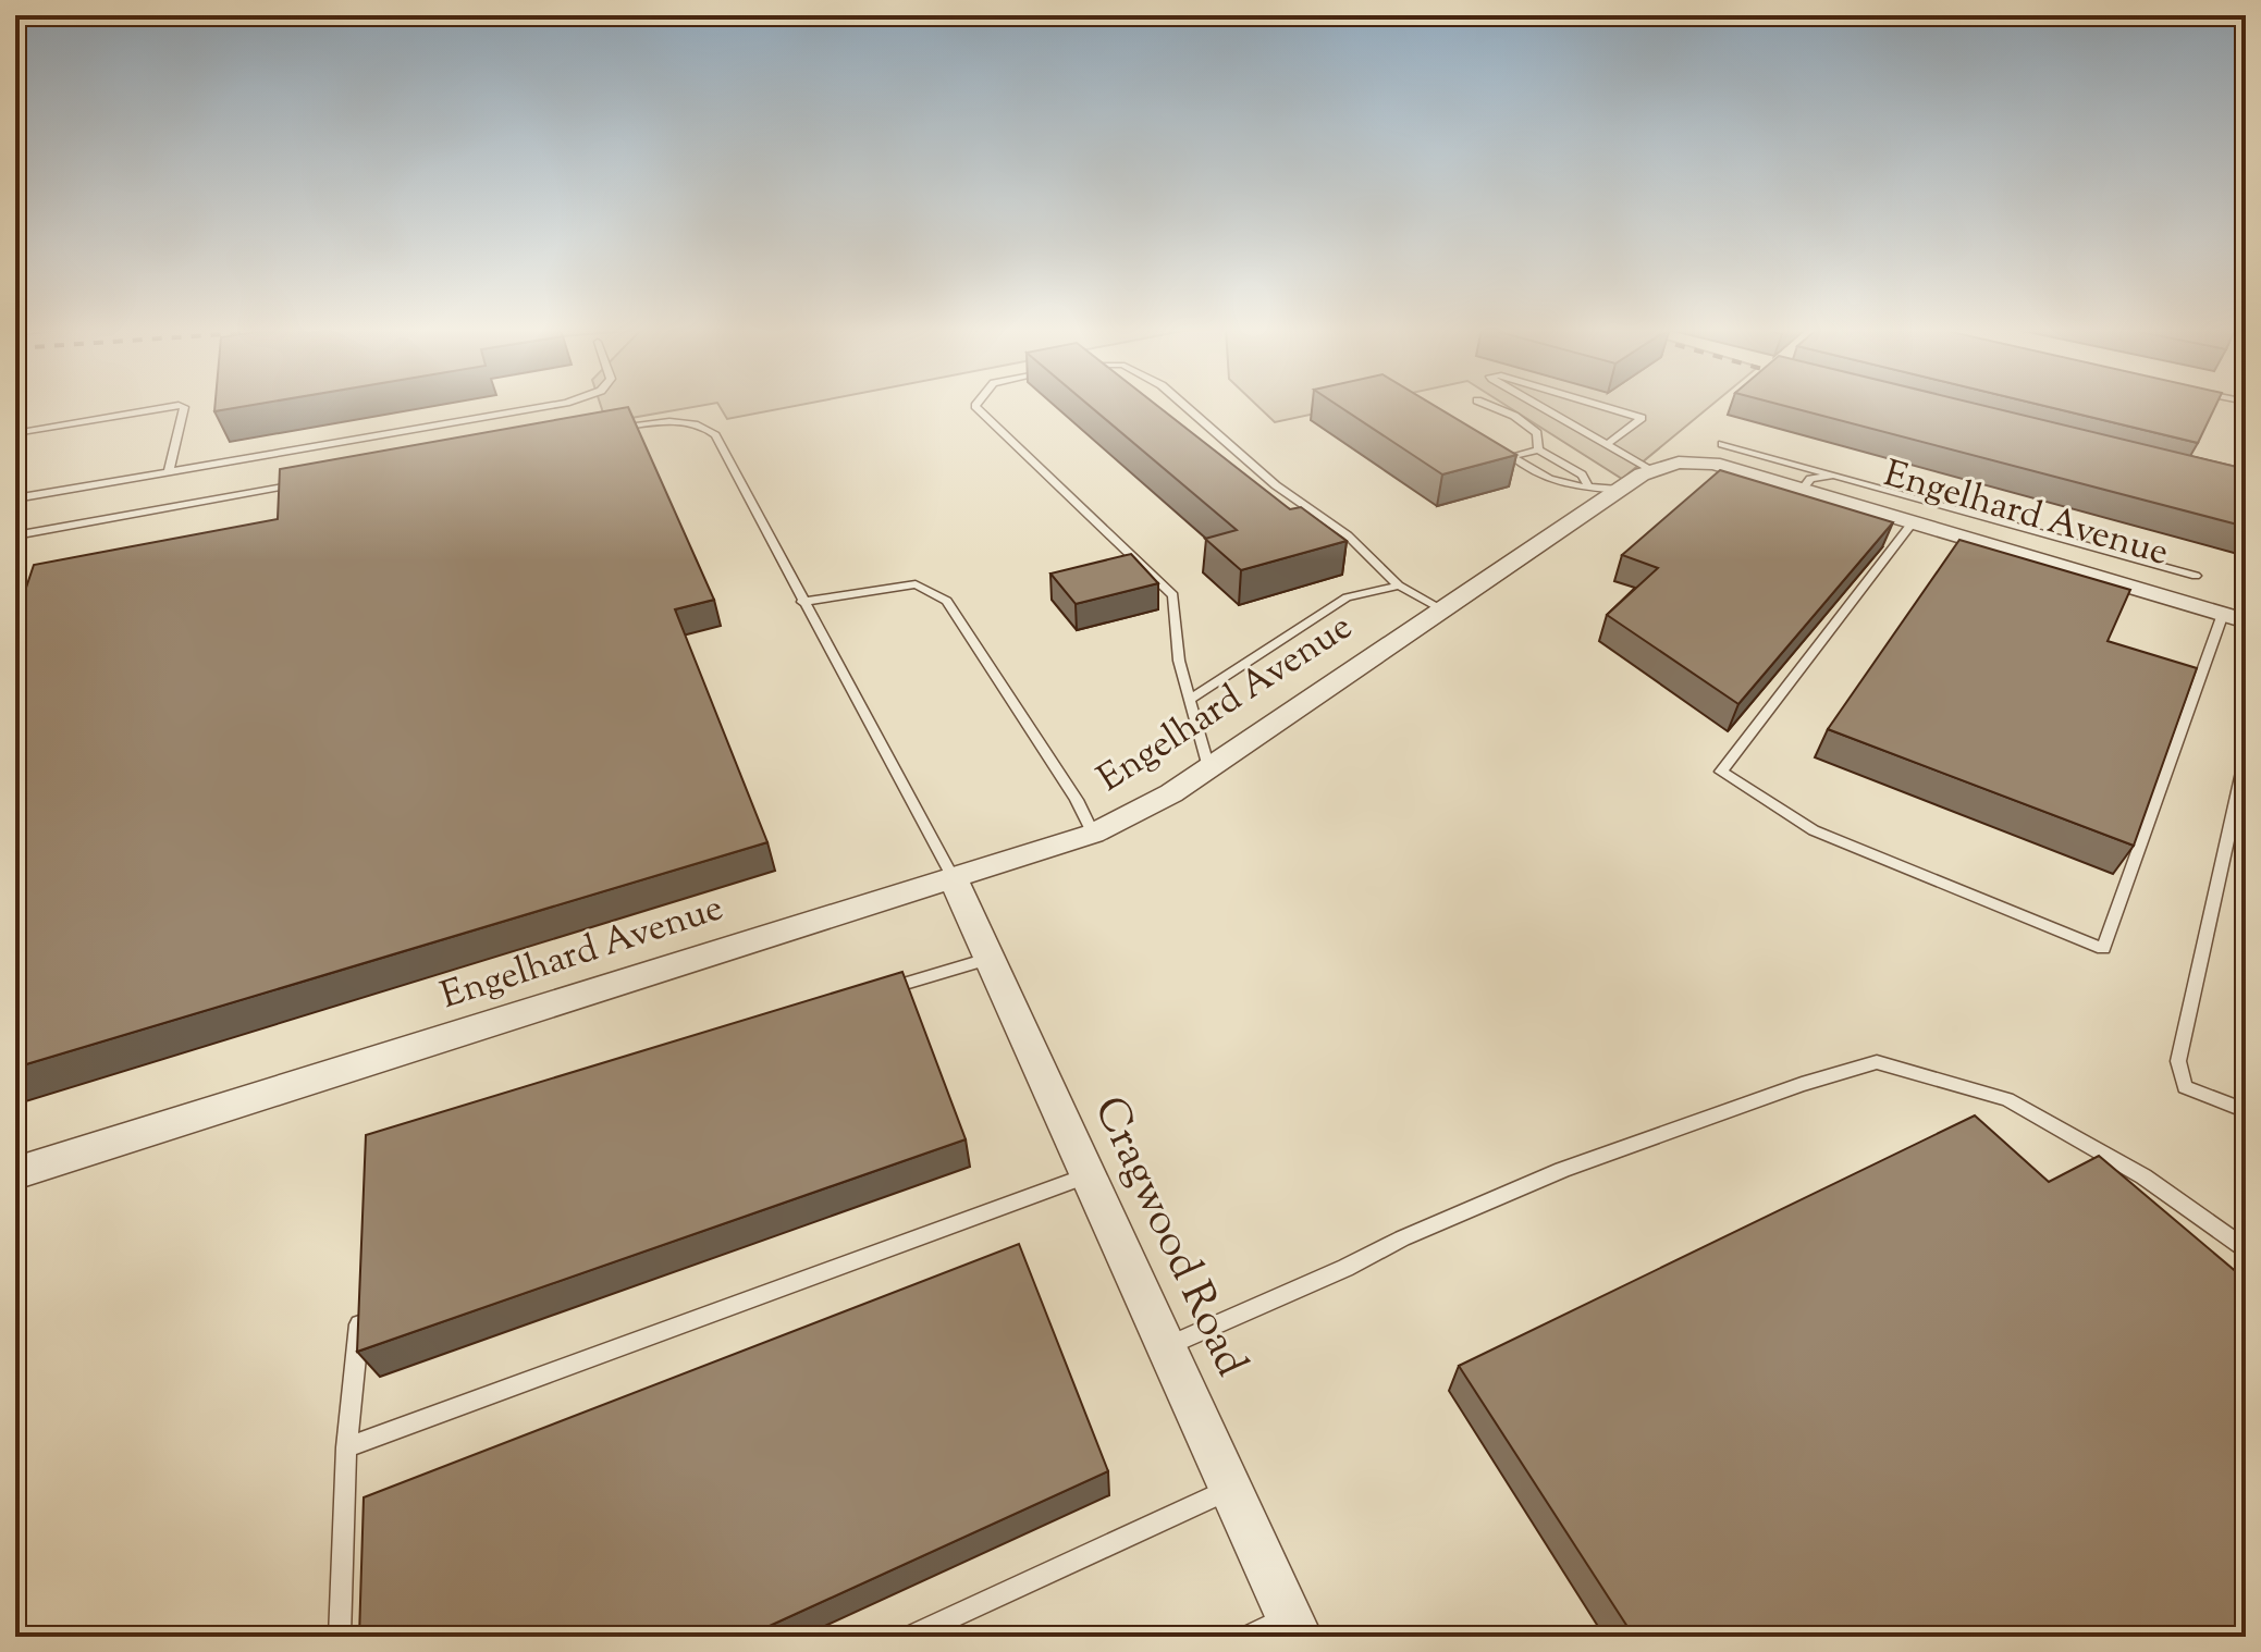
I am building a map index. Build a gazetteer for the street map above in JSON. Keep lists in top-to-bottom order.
{
  "streets": {
    "street": ["Engelhard Avenue", "Cragwood Road"]
  },
  "crossings": [
    ["Engelhard Avenue", "Cragwood Road"]
  ]
}
